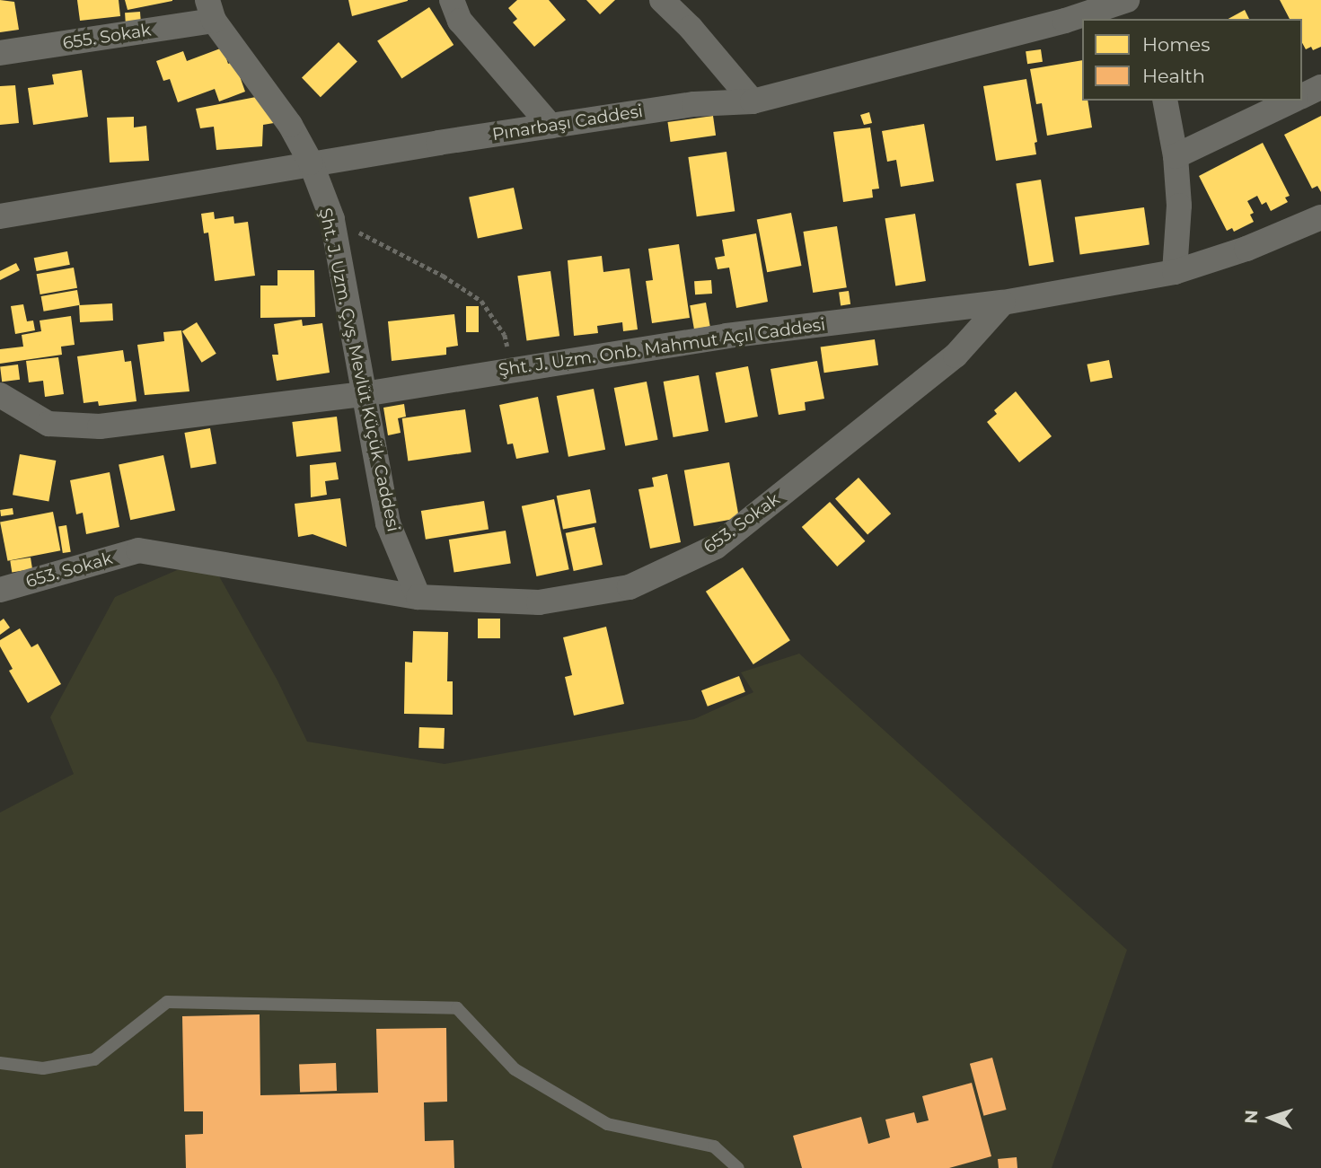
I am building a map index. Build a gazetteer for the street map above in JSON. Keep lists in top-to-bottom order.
{
  "streets": {
    "street": [
      "655. Sokak",
      "Pınarbaşı Caddesi",
      "Şht. J. Uzm. Onb. Mahmut Açıl Caddesi",
      "Şht. J. Uzm. Çvş. Mevlüt Küçük Caddesi",
      "653. Sokak"
    ]
  },
  "crossings": [
    ["655. Sokak", "Şht. J. Uzm. Çvş. Mevlüt Küçük Caddesi"],
    ["Pınarbaşı Caddesi", "Şht. J. Uzm. Çvş. Mevlüt Küçük Caddesi"],
    ["Şht. J. Uzm. Onb. Mahmut Açıl Caddesi", "Şht. J. Uzm. Çvş. Mevlüt Küçük Caddesi"],
    ["Şht. J. Uzm. Onb. Mahmut Açıl Caddesi", "653. Sokak"],
    ["Şht. J. Uzm. Çvş. Mevlüt Küçük Caddesi", "653. Sokak"]
  ],
  "legend": ["Homes", "Health"],
  "north": "left"
}
